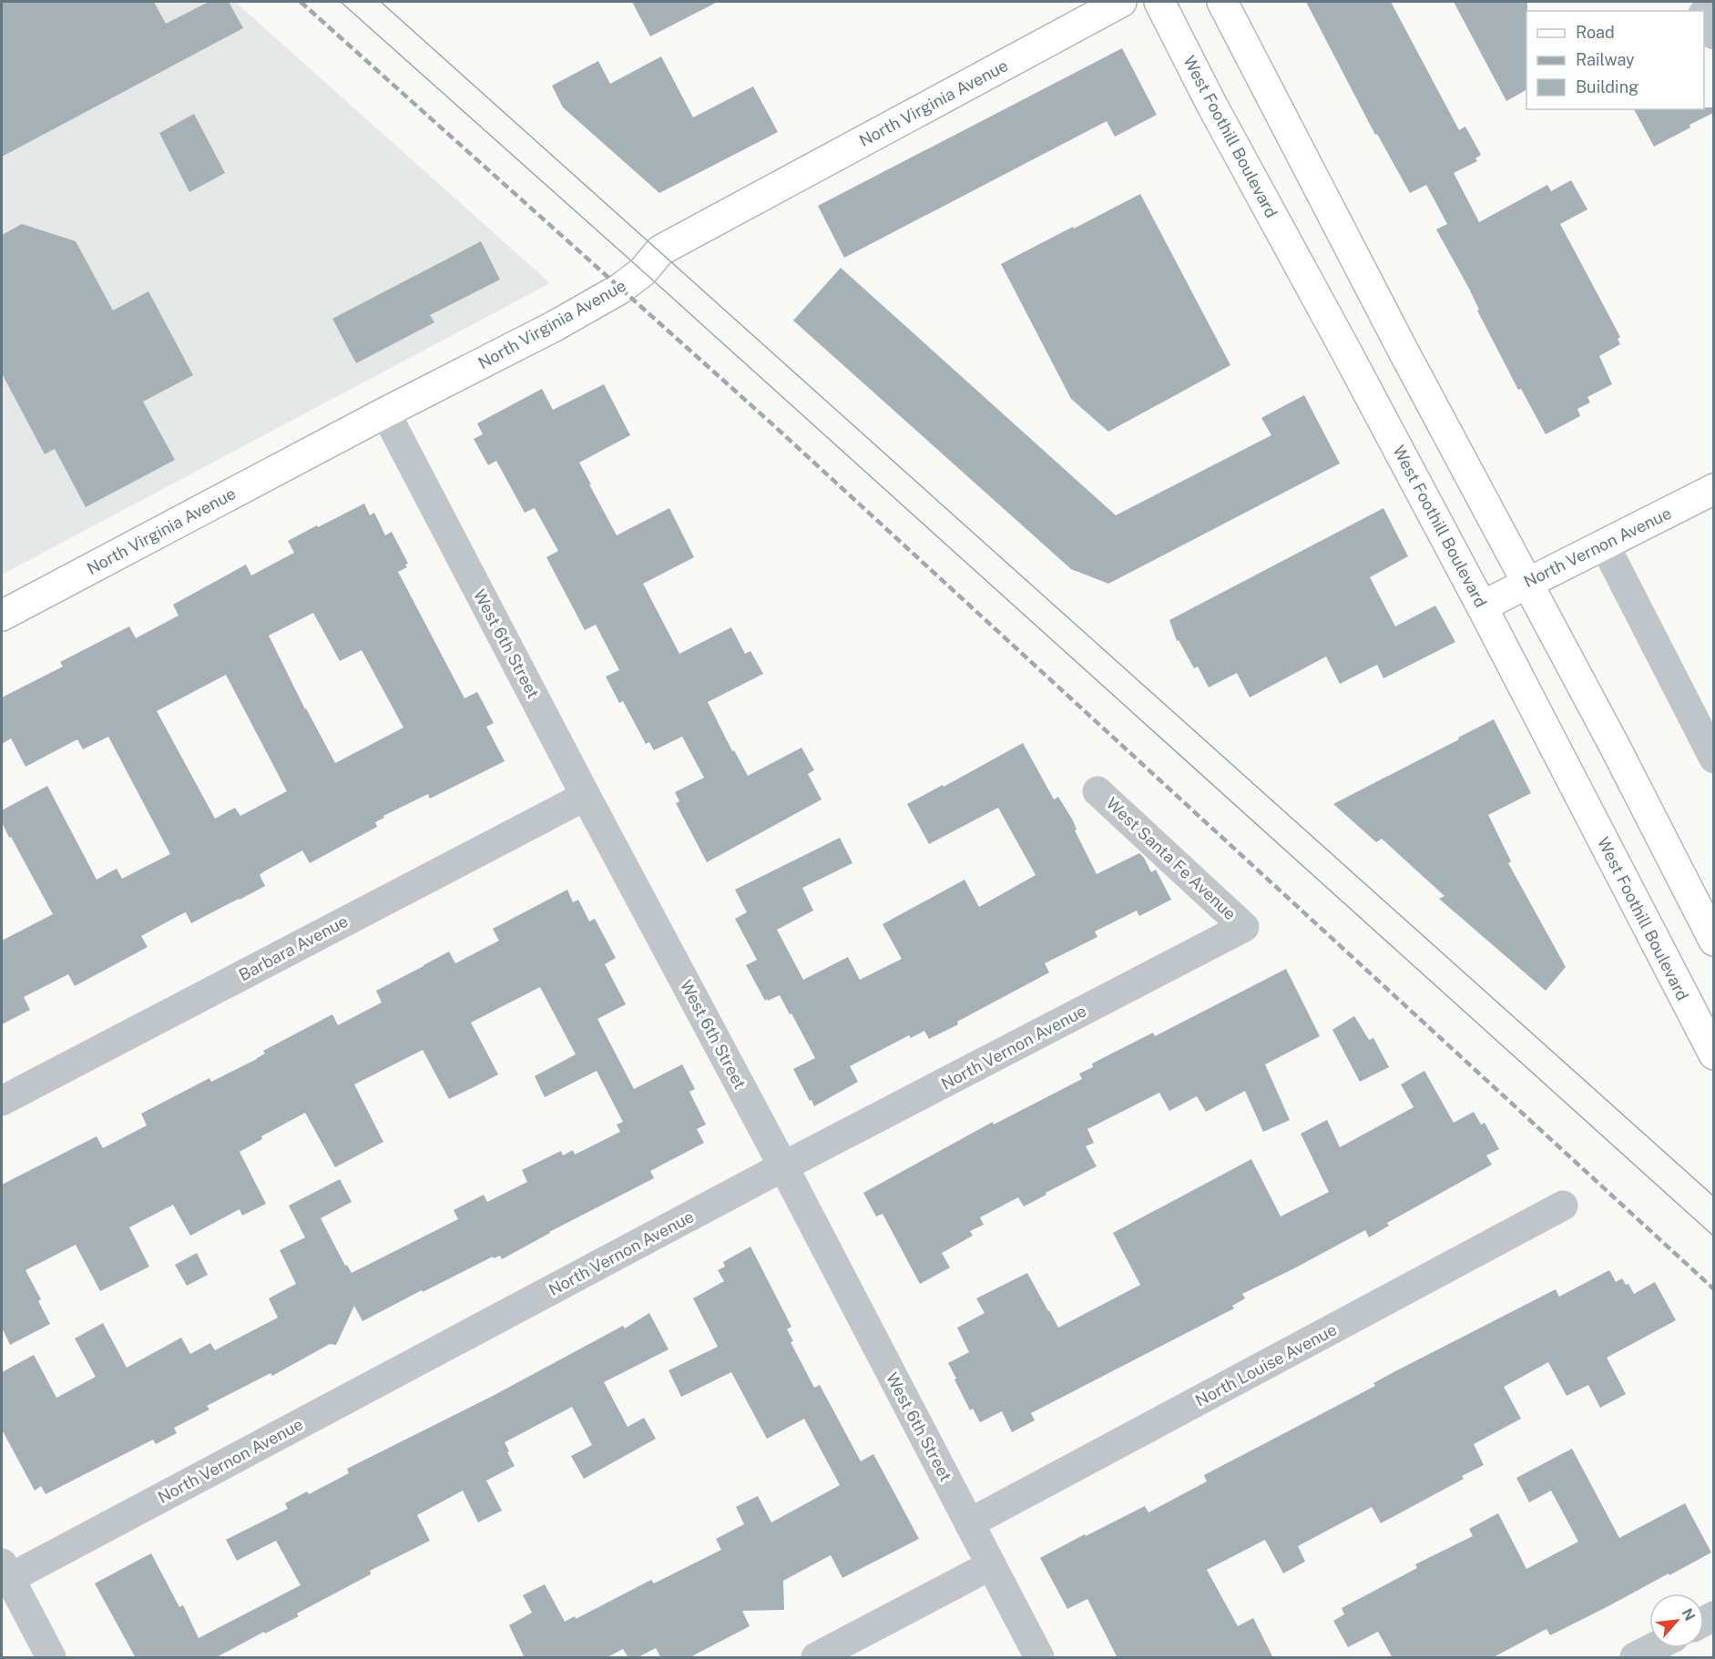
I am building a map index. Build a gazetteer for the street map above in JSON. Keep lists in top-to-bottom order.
{
  "streets": {
    "main road": ["North Virginia Avenue", "West Foothill Boulevard", "North Vernon Avenue"],
    "street": [
      "West 6th Street",
      "West Santa Fe Avenue",
      "Barbara Avenue",
      "North Louise Avenue"
    ]
  },
  "crossings": [
    ["North Virginia Avenue", "West 6th Street"],
    ["West Foothill Boulevard", "North Vernon Avenue"],
    ["North Vernon Avenue", "West 6th Street"],
    ["North Vernon Avenue", "West Santa Fe Avenue"],
    ["West 6th Street", "Barbara Avenue"],
    ["West 6th Street", "North Louise Avenue"]
  ],
  "legend": ["Road", "Railway", "Building"],
  "north": "top right"
}
